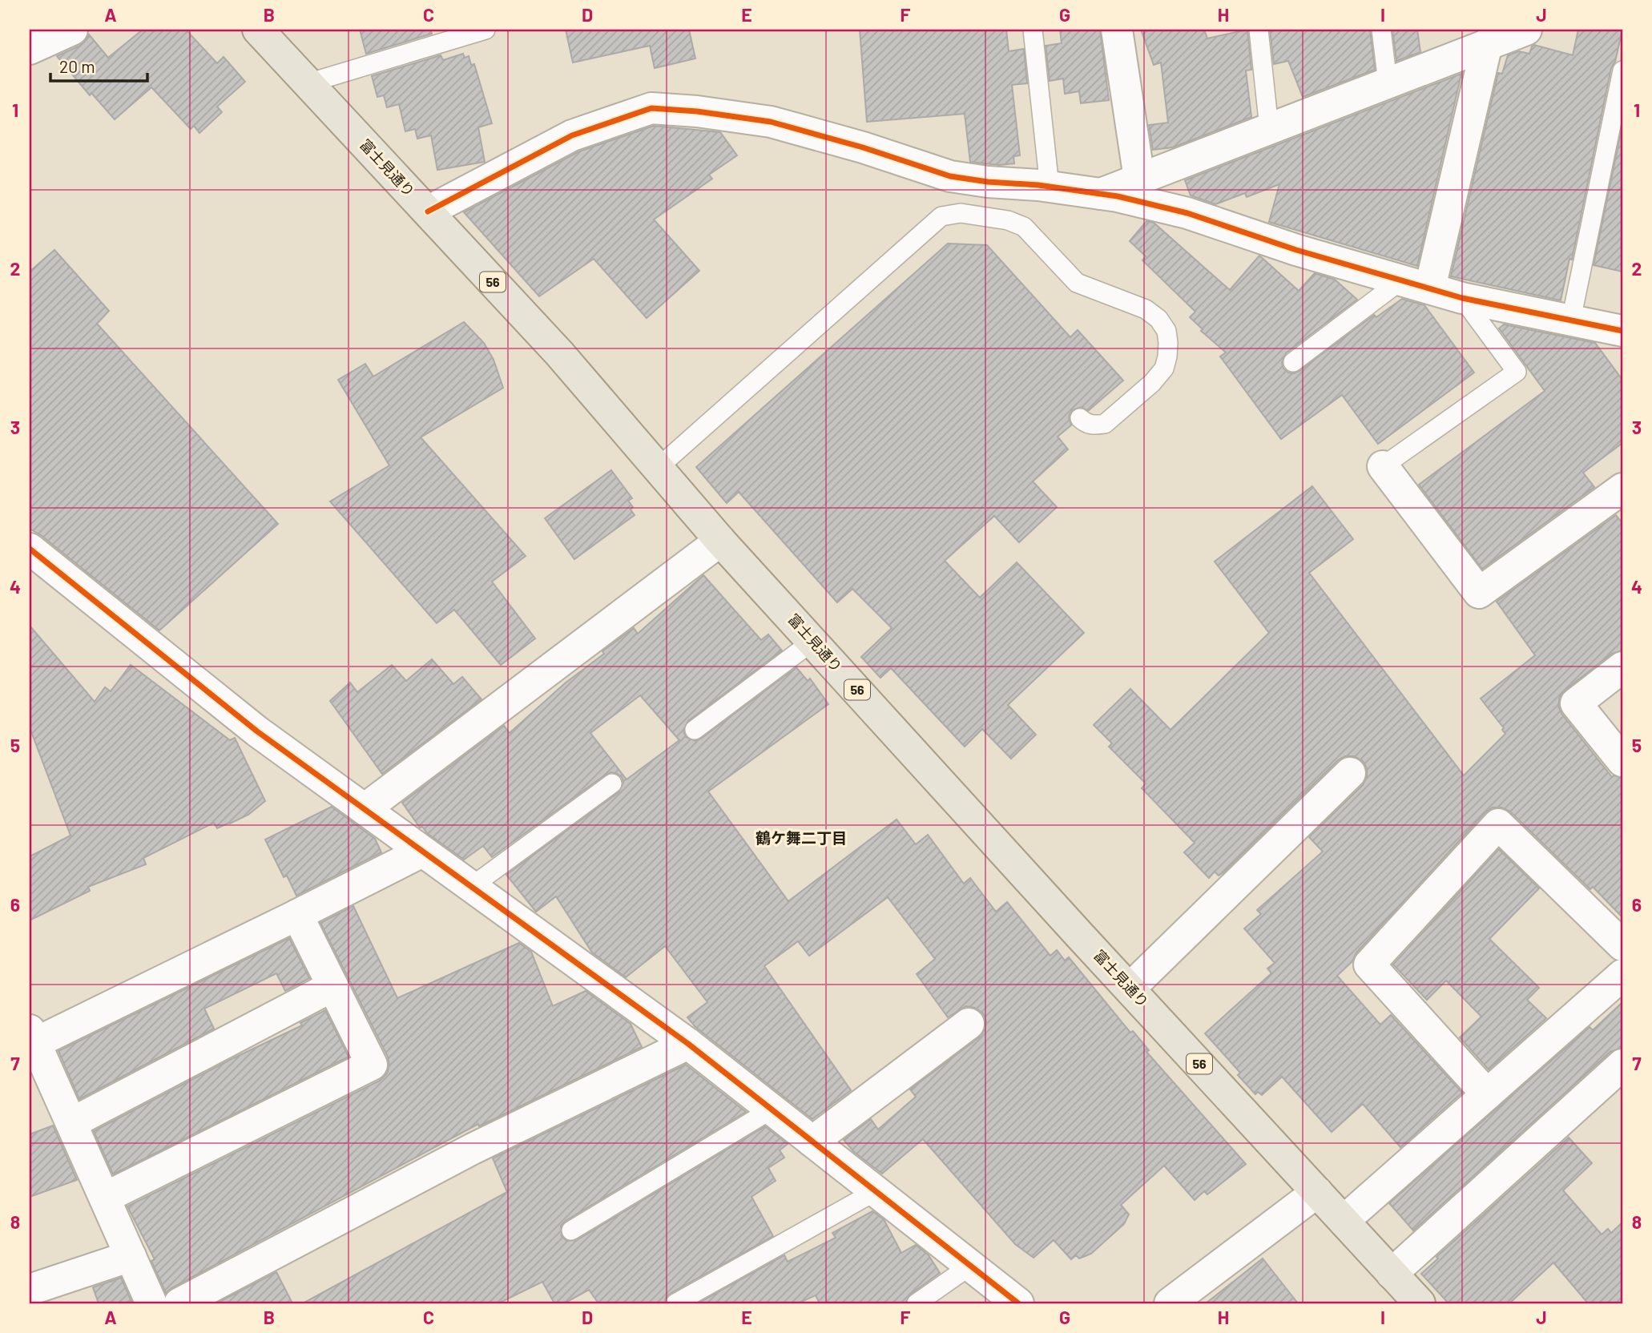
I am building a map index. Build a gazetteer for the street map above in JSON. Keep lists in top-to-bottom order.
{
  "streets": {
    "main road": ["富士見通り", "56"]
  },
  "districts": ["鶴ケ舞二丁目"],
  "scale_bar": "20 m",
  "grid": {
    "columns": [
      "A",
      "B",
      "C",
      "D",
      "E",
      "F",
      "G",
      "H",
      "I",
      "J"
    ],
    "rows": [
      "1",
      "2",
      "3",
      "4",
      "5",
      "6",
      "7",
      "8"
    ]
  }
}
